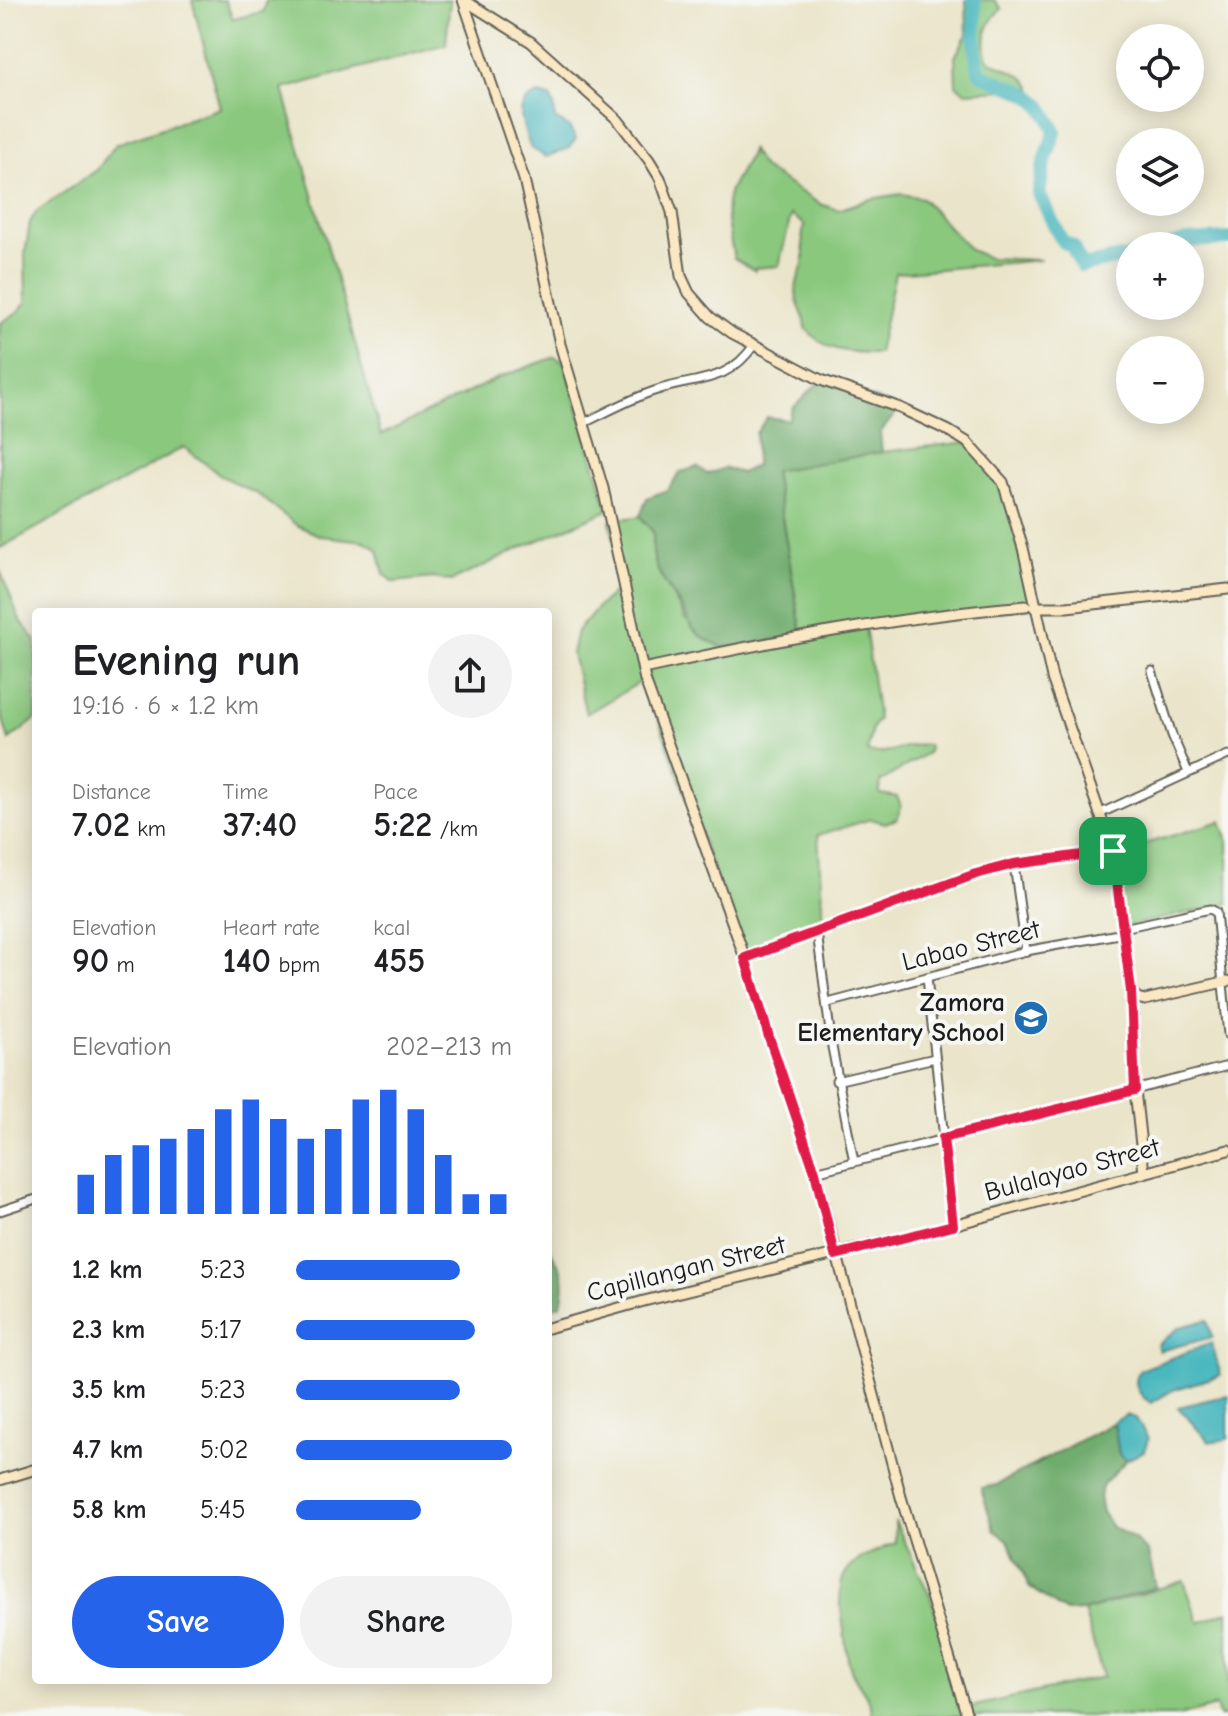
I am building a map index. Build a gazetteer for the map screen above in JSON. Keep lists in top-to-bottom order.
{
  "streets": {
    "street": ["Labao Street", "Bulalayao Street", "Capillangan Street"]
  },
  "crossings": [
    ["Bulalayao Street", "Capillangan Street"]
  ],
  "places": {
    "school or university": ["Zamora Elementary School"]
  },
  "page": {
    "map_buttons": ["+", "−"],
    "heading": ["Evening run", "19:16 · 6 × 1.2 km"],
    "stats": [
      ["Distance", "7.02 km"],
      ["Time", "37:40"],
      ["Pace", "5:22 /km"],
      ["Elevation", "90 m"],
      ["Heart rate", "140 bpm"],
      ["kcal", "455"]
    ],
    "chart": ["Elevation", "202–213 m"],
    "list": [
      {
        "name": "1.2 km",
        "note": "5:23"
      },
      {
        "name": "2.3 km",
        "note": "5:17"
      },
      {
        "name": "3.5 km",
        "note": "5:23"
      },
      {
        "name": "4.7 km",
        "note": "5:02"
      },
      {
        "name": "5.8 km",
        "note": "5:45"
      }
    ],
    "buttons": ["Save", "Share"]
  }
}
